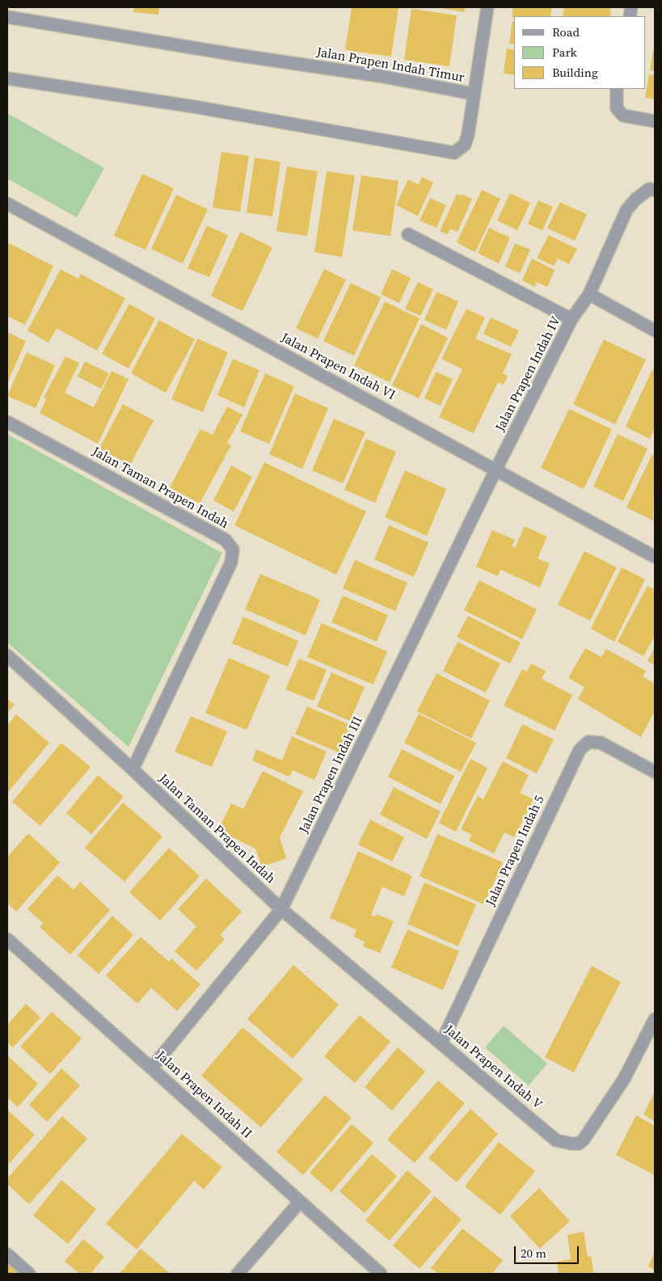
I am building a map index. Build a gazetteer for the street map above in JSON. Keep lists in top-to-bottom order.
{
  "streets": {
    "street": [
      "Jalan Prapen Indah Timur",
      "Jalan Prapen Indah VI",
      "Jalan Prapen Indah IV",
      "Jalan Taman Prapen Indah",
      "Jalan Prapen Indah III",
      "Jalan Prapen Indah 5",
      "Jalan Prapen Indah V",
      "Jalan Prapen Indah II"
    ]
  },
  "crossings": [
    ["Jalan Prapen Indah VI", "Jalan Prapen Indah IV"],
    ["Jalan Prapen Indah VI", "Jalan Prapen Indah III"],
    ["Jalan Prapen Indah IV", "Jalan Prapen Indah III"],
    ["Jalan Taman Prapen Indah", "Jalan Prapen Indah III"],
    ["Jalan Taman Prapen Indah", "Jalan Prapen Indah V"],
    ["Jalan Prapen Indah III", "Jalan Prapen Indah V"],
    ["Jalan Prapen Indah III", "Jalan Prapen Indah II"],
    ["Jalan Prapen Indah 5", "Jalan Prapen Indah V"]
  ],
  "legend": ["Road", "Park", "Building"],
  "scale_bar": "20 m"
}
